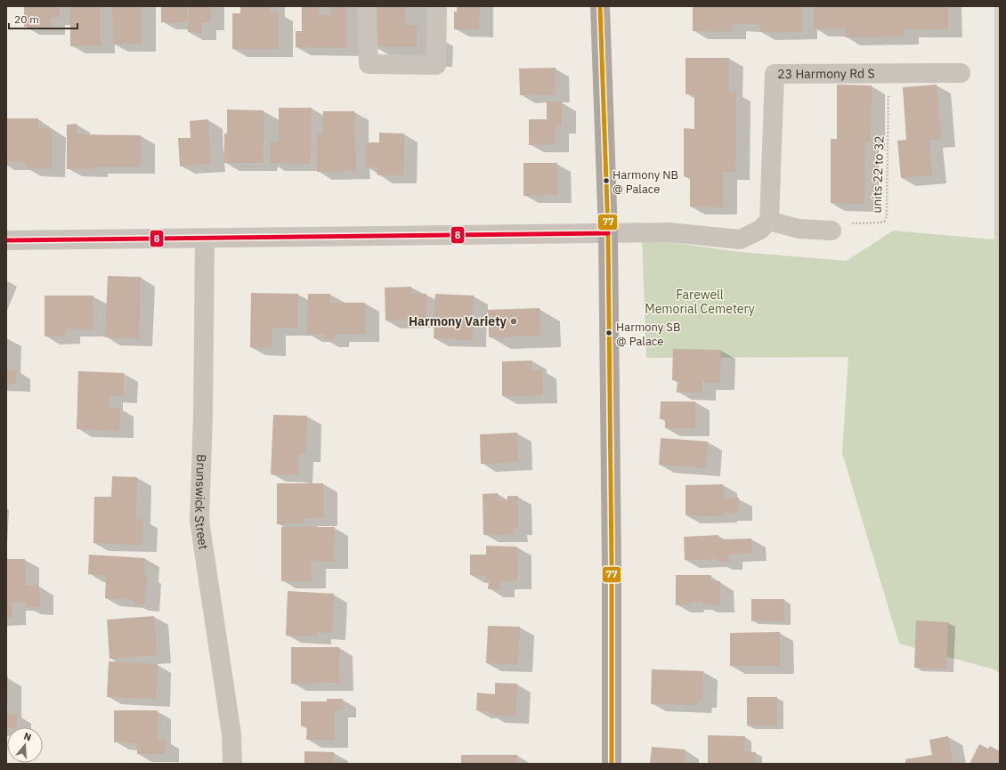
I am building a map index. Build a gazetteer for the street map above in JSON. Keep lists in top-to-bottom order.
{
  "streets": {
    "street": ["23 Harmony Rd S", "Brunswick Street"],
    "path": ["units 22 to 32"]
  },
  "crossings": [
    ["23 Harmony Rd S", "units 22 to 32"]
  ],
  "parks": ["Farewell Memorial Cemetery"],
  "places": ["Harmony NB @ Palace", "Harmony Variety", "Harmony SB @ Palace"],
  "lines": ["transit line 77", "transit line 8"],
  "scale_bar": "20 m",
  "north": "top"
}
